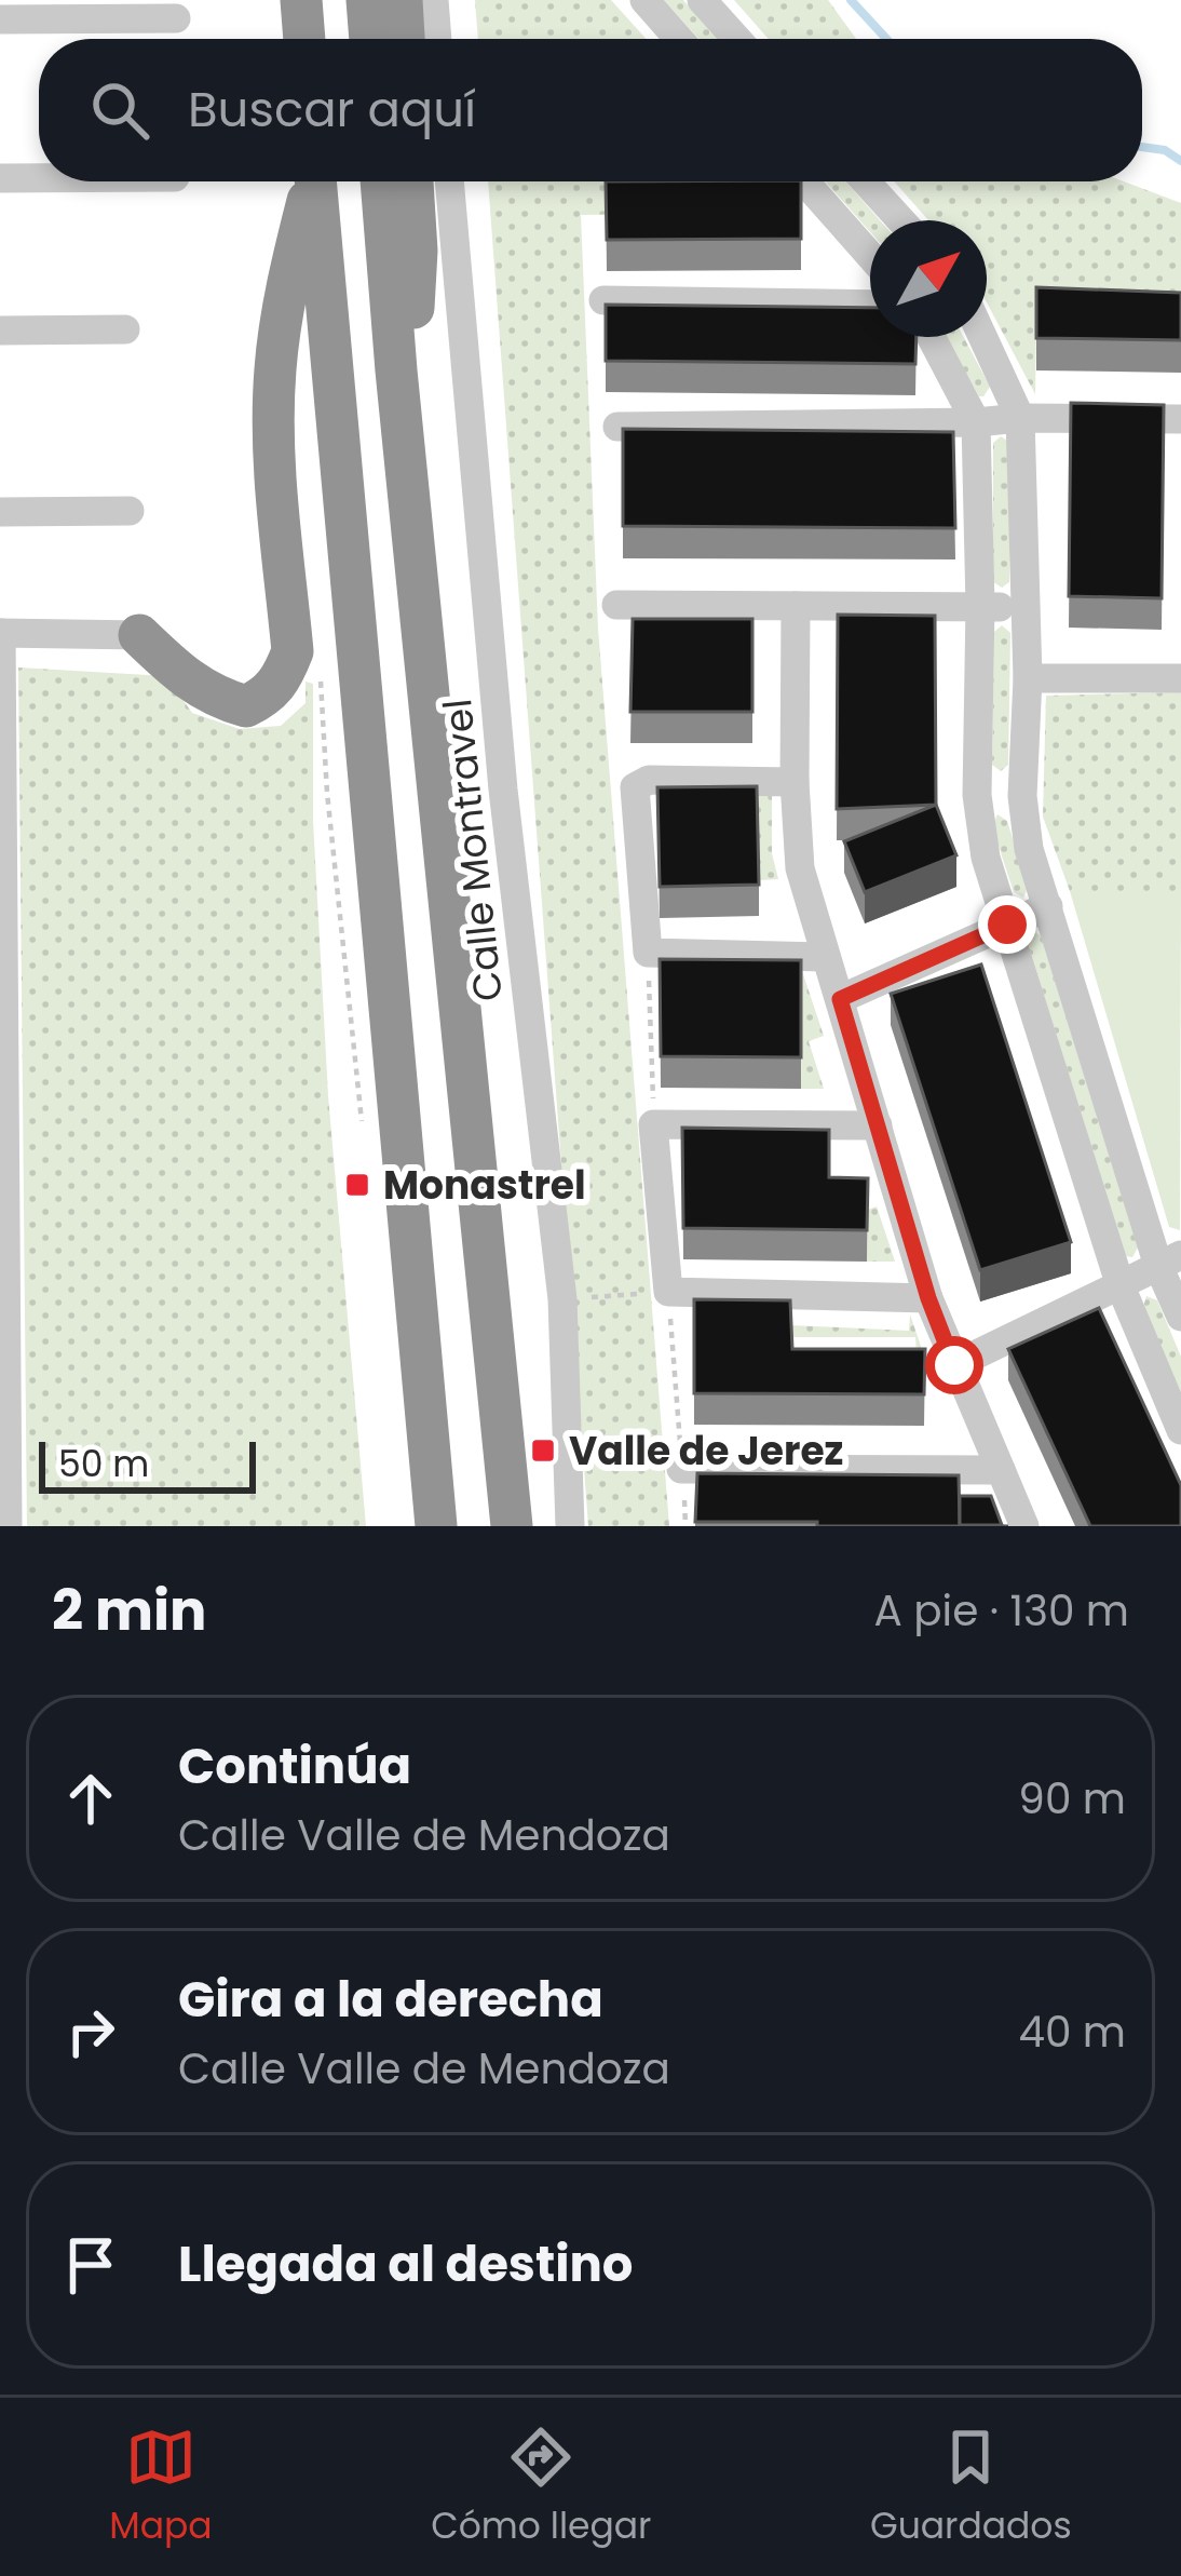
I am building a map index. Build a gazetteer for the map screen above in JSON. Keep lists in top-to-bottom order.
{
  "streets": {
    "street": ["Calle Montravel"]
  },
  "places": {
    "transit": ["Monastrel", "Valle de Jerez"]
  },
  "scale_bar": "50 m",
  "north": "top right",
  "page": {
    "search": "Buscar aquí",
    "scale": "50 m",
    "heading": ["2 min", "A pie · 130 m"],
    "list": [
      ["Continúa", "Calle Valle de Mendoza", "90 m"],
      ["Gira a la derecha", "Calle Valle de Mendoza", "40 m"],
      "Llegada al destino"
    ],
    "nav": ["Mapa", "Cómo llegar", "Guardados"]
  }
}
